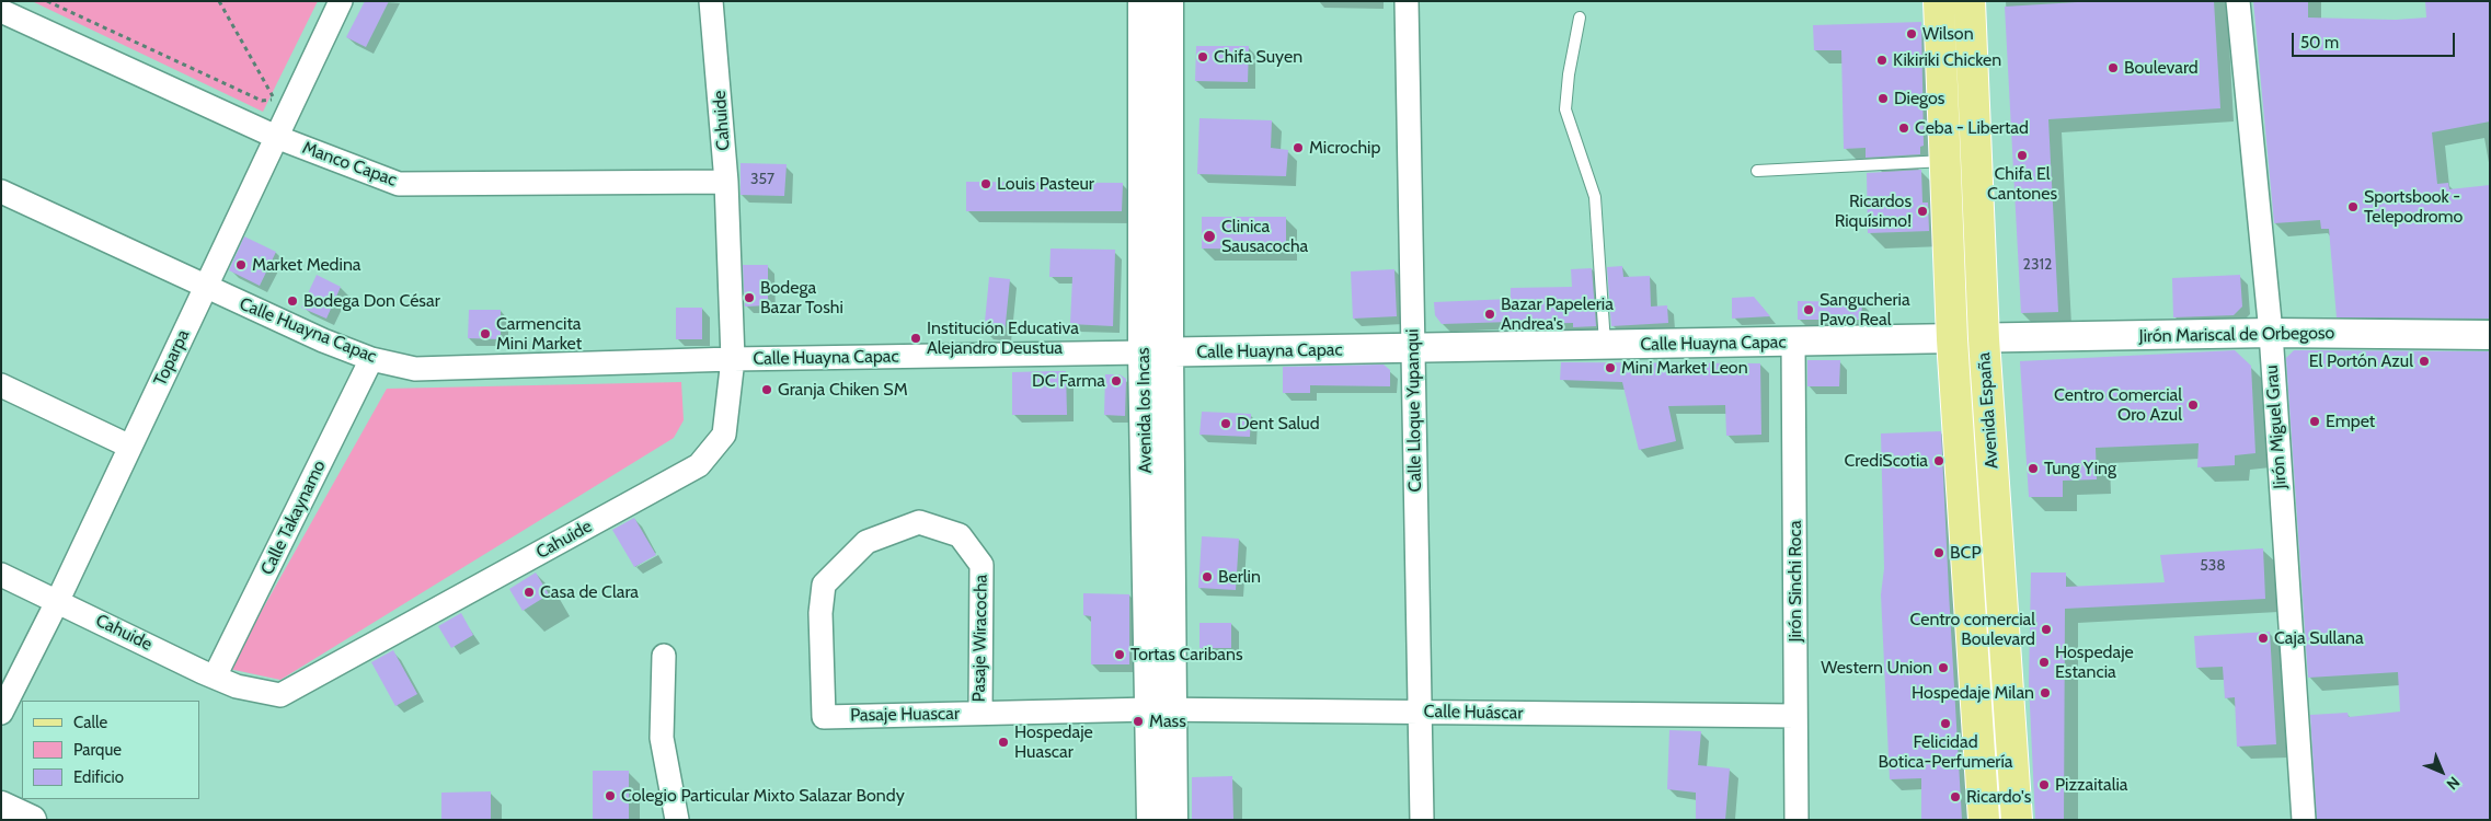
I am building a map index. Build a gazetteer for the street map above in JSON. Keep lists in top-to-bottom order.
{
  "streets": {
    "main road": ["Avenida España"],
    "street": [
      "Cahuide",
      "Manco Capac",
      "Calle Huayna Capac",
      "Jirón Mariscal de Orbegoso",
      "Toparpa",
      "Avenida los Incas",
      "Calle Lloque Yupanqui",
      "Jirón Miguel Grau",
      "Calle Takaynamo",
      "Jirón Sinchi Roca",
      "Pasaje Wiracocha",
      "Calle Huáscar",
      "Pasaje Huascar"
    ]
  },
  "crossings": [
    ["Cahuide", "Manco Capac"],
    ["Cahuide", "Calle Huayna Capac"],
    ["Cahuide", "Toparpa"],
    ["Cahuide", "Calle Takaynamo"],
    ["Manco Capac", "Toparpa"],
    ["Calle Huayna Capac", "Jirón Mariscal de Orbegoso"],
    ["Calle Huayna Capac", "Toparpa"],
    ["Calle Huayna Capac", "Avenida los Incas"],
    ["Calle Huayna Capac", "Calle Lloque Yupanqui"],
    ["Calle Huayna Capac", "Avenida España"],
    ["Calle Huayna Capac", "Calle Takaynamo"],
    ["Calle Huayna Capac", "Jirón Sinchi Roca"],
    ["Jirón Mariscal de Orbegoso", "Avenida España"],
    ["Jirón Mariscal de Orbegoso", "Jirón Miguel Grau"],
    ["Avenida los Incas", "Calle Huáscar"],
    ["Avenida los Incas", "Pasaje Huascar"],
    ["Calle Lloque Yupanqui", "Calle Huáscar"],
    ["Jirón Sinchi Roca", "Calle Huáscar"],
    ["Pasaje Wiracocha", "Pasaje Huascar"],
    ["Calle Huáscar", "Pasaje Huascar"]
  ],
  "places": [
    "Wilson",
    "Chifa Suyen",
    "Kikiriki Chicken",
    "Boulevard",
    "Diegos",
    "Ceba - Libertad",
    "Microchip",
    "Chifa El Cantones",
    "Louis Pasteur",
    "Sportsbook - Telepodromo",
    "Ricardos Riquísimo!",
    "Clinica Sausacocha",
    "Market Medina",
    "Bodega Bazar Toshi",
    "Bodega Don César",
    "Sangucheria Pavo Real",
    "Bazar Papeleria Andrea's",
    "Carmencita Mini Market",
    "Institución Educativa Alejandro Deustua",
    "El Portón Azul",
    "Mini Market Leon",
    "DC Farma",
    "Granja Chiken SM",
    "Centro Comercial Oro Azul",
    "Empet",
    "Dent Salud",
    "CrediScotia",
    "Tung Ying",
    "BCP",
    "Berlin",
    "Casa de Clara",
    "Centro comercial Boulevard",
    "Caja Sullana",
    "Tortas Caribans",
    "Hospedaje Estancia",
    "Western Union",
    "Hospedaje Milan",
    "Mass",
    "Felicidad Botica-Perfumería",
    "Hospedaje Huascar",
    "Pizzaitalia",
    "Colegio Particular Mixto Salazar Bondy",
    "Ricardo's"
  ],
  "house_numbers": ["357", "2312", "538"],
  "legend": ["Calle", "Parque", "Edificio"],
  "scale_bar": "50 m",
  "north": "bottom right"
}
